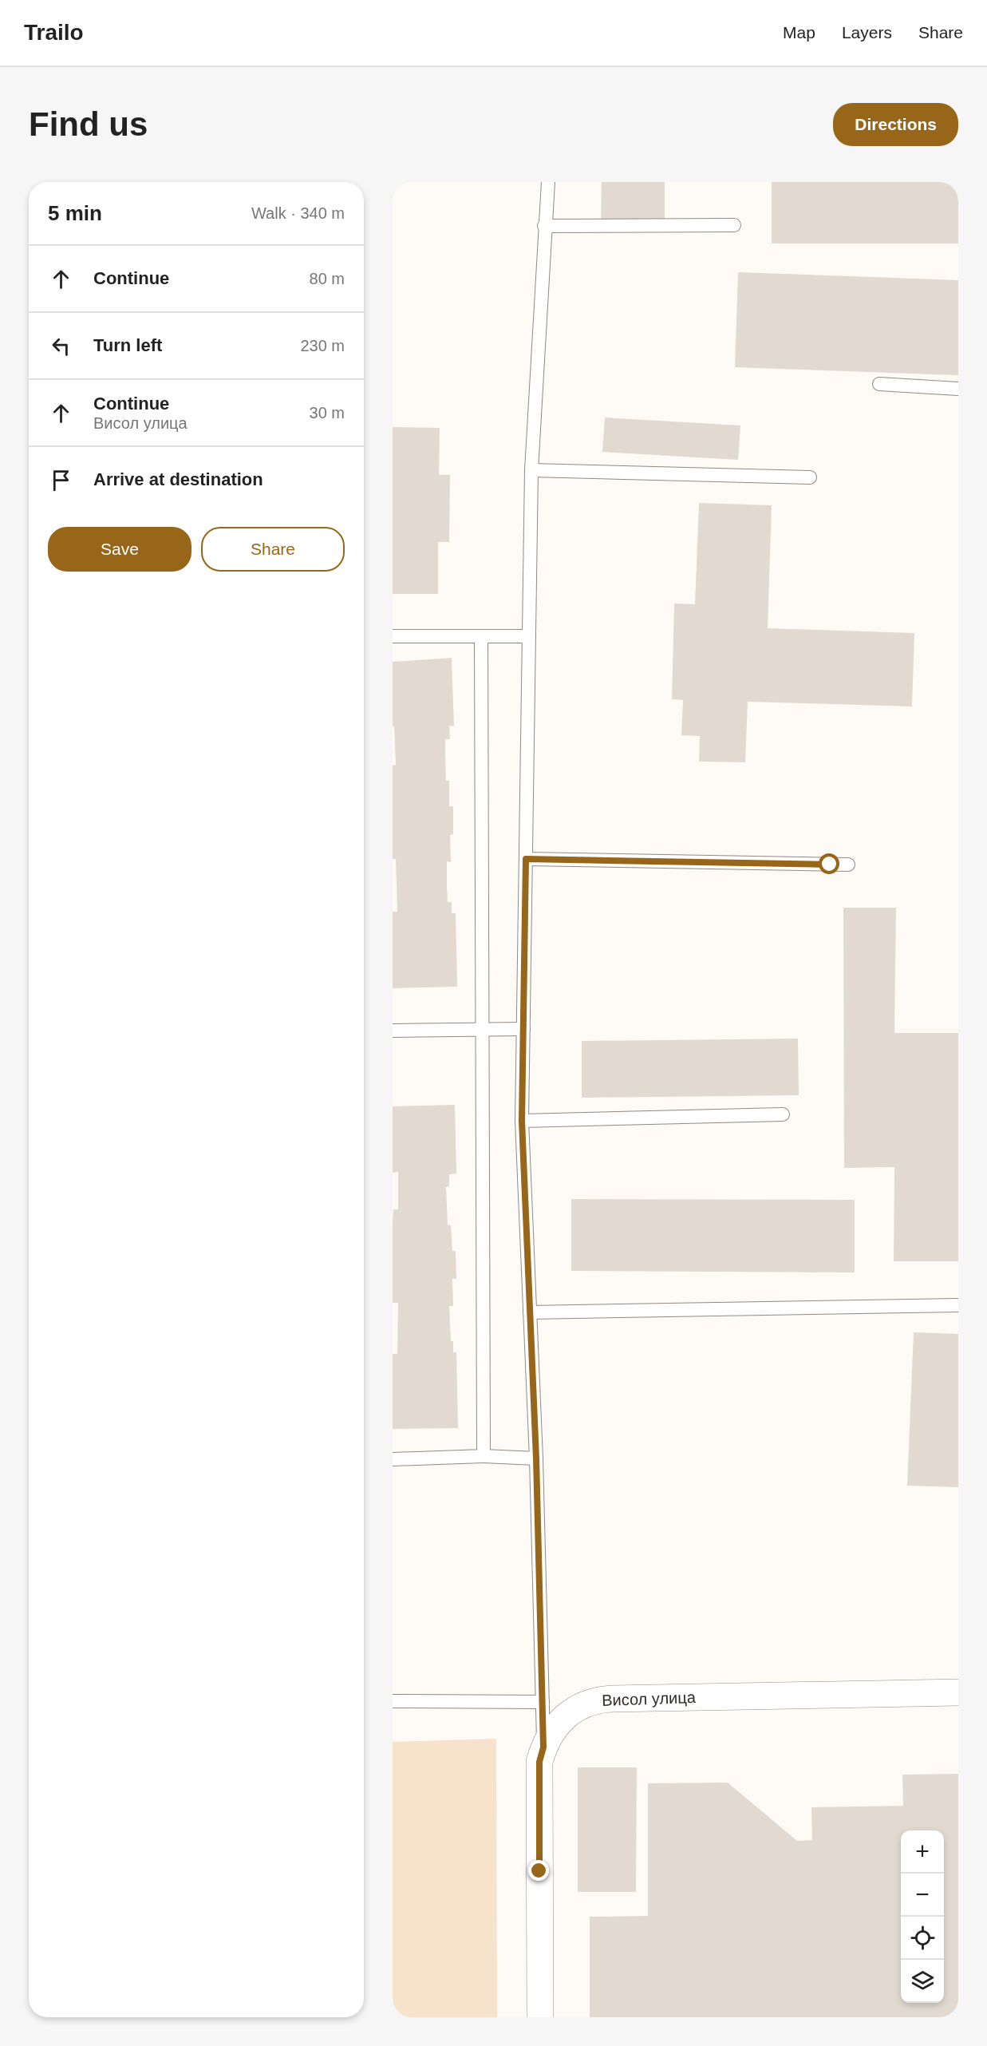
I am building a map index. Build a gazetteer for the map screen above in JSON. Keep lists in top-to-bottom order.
{
  "streets": {
    "street": ["Висол улица"]
  },
  "page": {
    "header": "Trailo",
    "nav": ["Map", "Layers", "Share"],
    "buttons": [
      "Directions",
      ["Save", "Share"]
    ],
    "title": "Find us",
    "heading": ["5 min", "Walk · 340 m"],
    "list": [
      ["Continue", "80 m"],
      ["Turn left", "230 m"],
      ["Continue", "Висол улица", "30 m"],
      "Arrive at destination"
    ],
    "map_buttons": ["+", "−"]
  }
}
